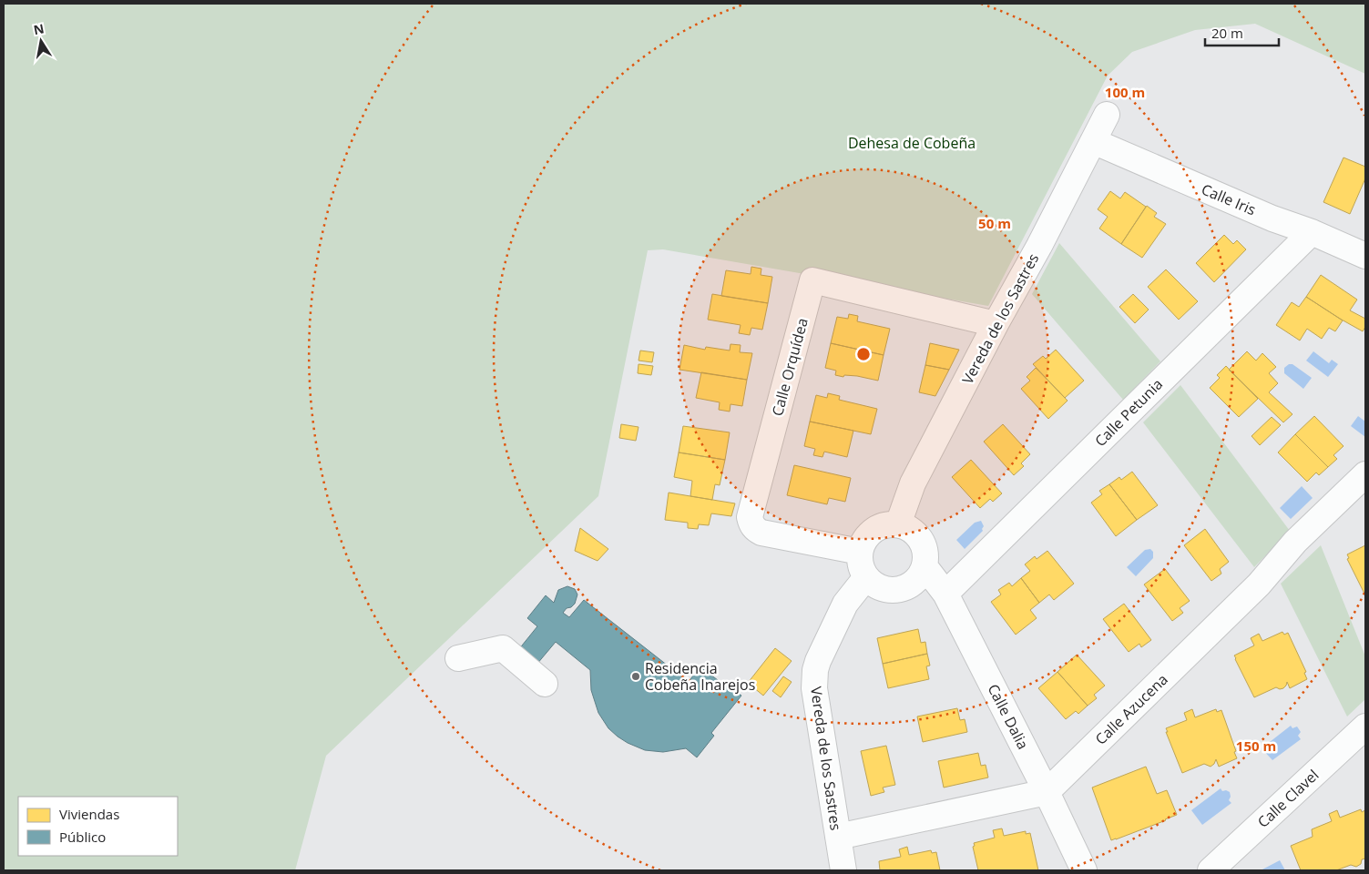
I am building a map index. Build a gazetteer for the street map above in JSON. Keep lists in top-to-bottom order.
{
  "streets": {
    "street": [
      "Calle Iris",
      "Vereda de los Sastres",
      "Calle Orquídea",
      "Calle Petunia",
      "Calle Azucena",
      "Calle Dalia",
      "Calle Clavel"
    ]
  },
  "crossings": [
    ["Calle Iris", "Vereda de los Sastres"],
    ["Calle Iris", "Calle Petunia"],
    ["Vereda de los Sastres", "Calle Orquídea"],
    ["Vereda de los Sastres", "Calle Dalia"],
    ["Calle Orquídea", "Calle Dalia"],
    ["Calle Petunia", "Calle Dalia"],
    ["Calle Azucena", "Calle Dalia"]
  ],
  "parks": ["Dehesa de Cobeña"],
  "places": ["Residencia Cobeña Inarejos"],
  "legend": ["Viviendas", "Público"],
  "scale_bar": "20 m",
  "north": "top",
  "rings": ["100 m", "50 m", "150 m"]
}
